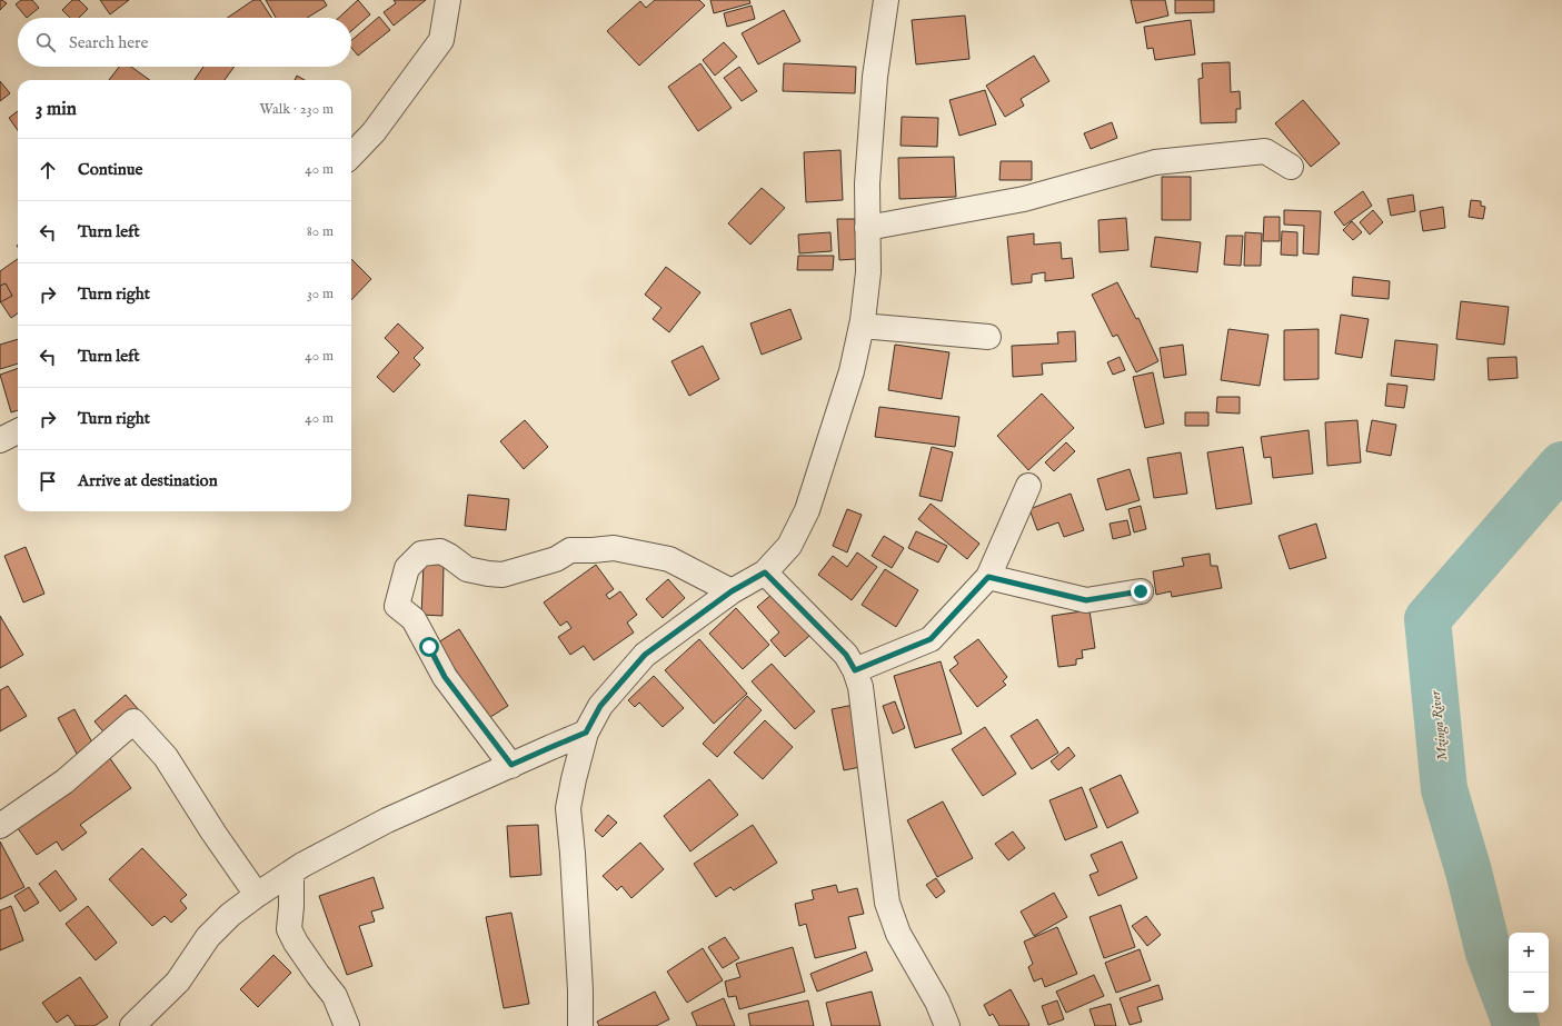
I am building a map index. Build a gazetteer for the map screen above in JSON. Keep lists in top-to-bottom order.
{
  "water": ["Mzinga River"],
  "page": {
    "search": "Search here",
    "heading": ["3 min", "Walk · 230 m"],
    "list": [
      ["Continue", "40 m"],
      ["Turn left", "80 m"],
      ["Turn right", "30 m"],
      ["Turn left", "40 m"],
      ["Turn right", "40 m"],
      "Arrive at destination"
    ],
    "map_buttons": ["+", "−"]
  }
}
